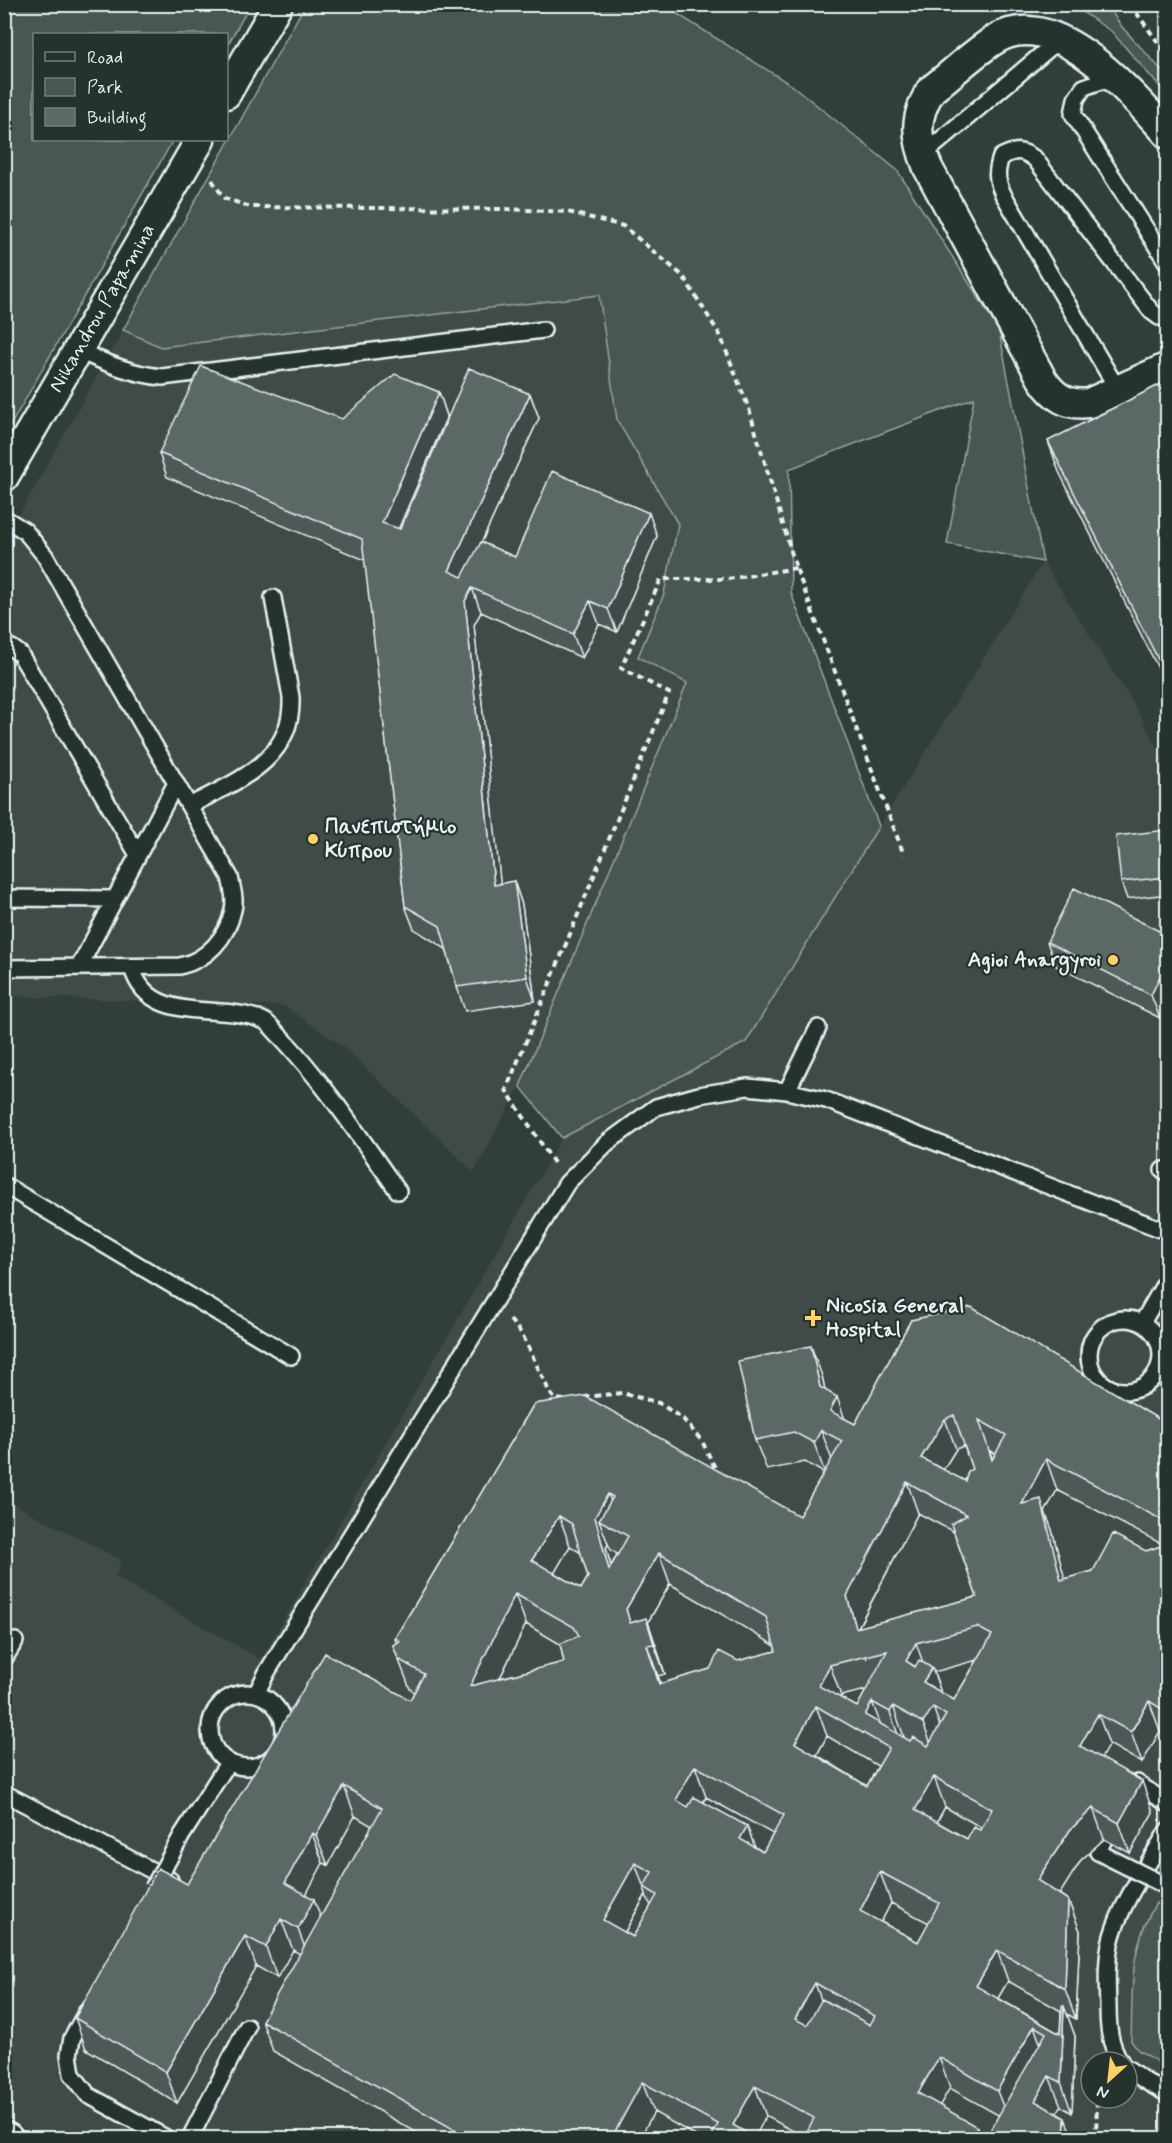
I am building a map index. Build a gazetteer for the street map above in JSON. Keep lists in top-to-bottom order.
{
  "streets": {
    "street": ["Nikandrou Papamina"]
  },
  "places": {
    "other": ["Πανεπιστήμιο Κύπρου", "Agioi Anargyroi"],
    "health": ["Nicosia General Hospital"]
  },
  "legend": ["Road", "Park", "Building"],
  "north": "bottom left"
}
